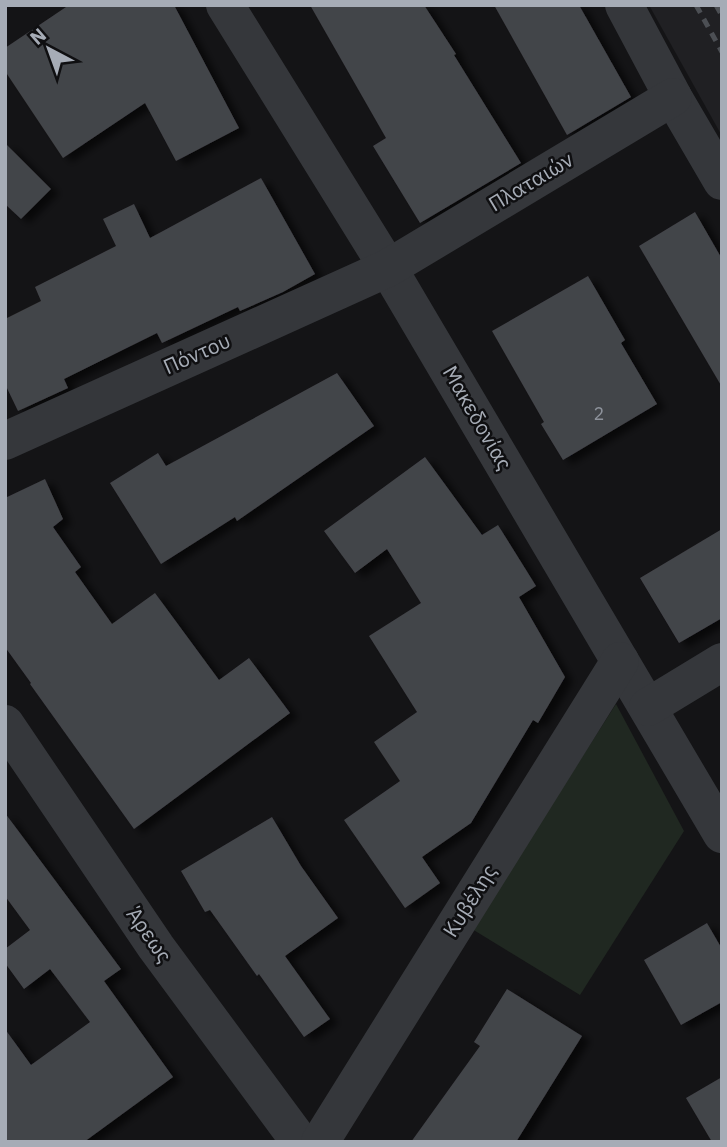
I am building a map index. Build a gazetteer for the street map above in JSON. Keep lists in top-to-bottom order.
{
  "streets": {
    "street": [
      "Πλαταιών",
      "Πόντου",
      "Μακεδονίας",
      "Κυβέλης",
      "Άρεως"
    ]
  },
  "crossings": [
    ["Πλαταιών", "Πόντου"],
    ["Πλαταιών", "Μακεδονίας"],
    ["Πόντου", "Μακεδονίας"],
    ["Μακεδονίας", "Κυβέλης"]
  ],
  "house_numbers": ["2"],
  "north": "top left"
}
